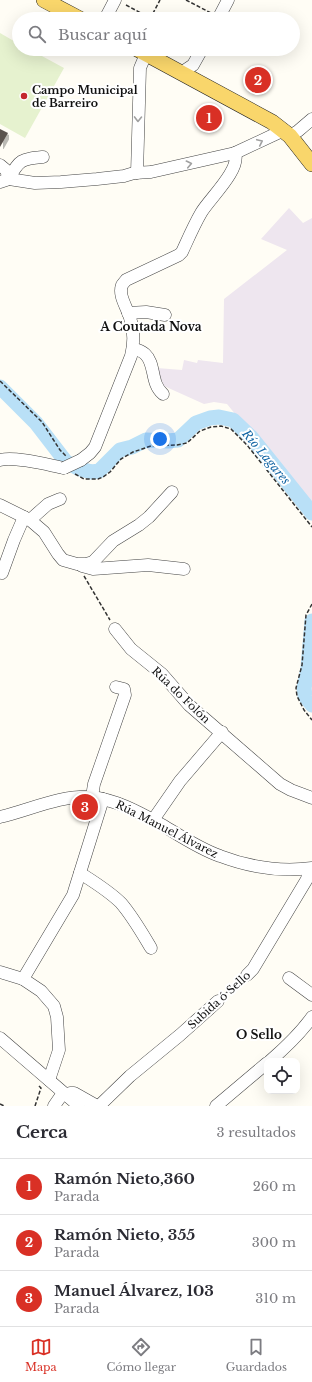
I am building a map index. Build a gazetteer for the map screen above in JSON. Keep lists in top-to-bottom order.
{
  "streets": {
    "street": ["Rúa do Folón", "Rúa Manuel Álvarez", "Subida ó Sello"]
  },
  "crossings": [
    ["Rúa Manuel Álvarez", "Subida ó Sello"]
  ],
  "districts": ["A Coutada Nova", "O Sello"],
  "water": ["Río Lagares"],
  "places": ["Campo Municipal de Barreiro"],
  "page": {
    "search": "Buscar aquí",
    "pins": ["2", "1", "3"],
    "heading": ["Cerca", "3 resultados"],
    "list": [
      {
        "mark": "1",
        "name": "Ramón Nieto,360",
        "note": "Parada",
        "value": "260 m"
      },
      {
        "mark": "2",
        "name": "Ramón Nieto, 355",
        "note": "Parada",
        "value": "300 m"
      },
      {
        "mark": "3",
        "name": "Manuel Álvarez, 103",
        "note": "Parada",
        "value": "310 m"
      }
    ],
    "nav": ["Mapa", "Cómo llegar", "Guardados"]
  }
}
